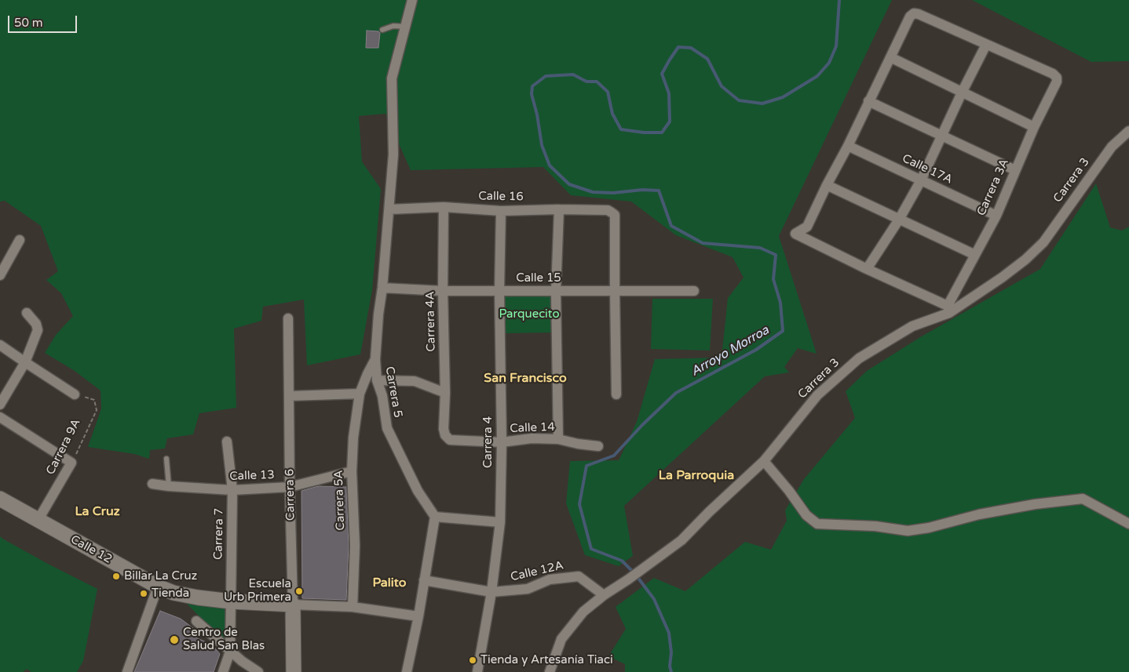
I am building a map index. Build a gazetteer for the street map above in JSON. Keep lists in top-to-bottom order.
{
  "streets": {
    "street": [
      "Calle 17A",
      "Carrera 3",
      "Carrera 3A",
      "Calle 16",
      "Calle 15",
      "Carrera 4A",
      "Carrera 5",
      "Calle 14",
      "Carrera 4",
      "Carrera 9A",
      "Calle 13",
      "Carrera 6",
      "Carrera 5A",
      "Carrera 7",
      "Calle 12",
      "Calle 12A"
    ]
  },
  "crossings": [
    ["Calle 17A", "Carrera 3A"],
    ["Carrera 3", "Carrera 3A"],
    ["Carrera 3", "Calle 12A"],
    ["Calle 16", "Calle 15"],
    ["Calle 16", "Carrera 4A"],
    ["Calle 16", "Carrera 5"],
    ["Calle 16", "Carrera 4"],
    ["Calle 15", "Carrera 4A"],
    ["Calle 15", "Carrera 5"],
    ["Calle 15", "Carrera 4"],
    ["Carrera 4A", "Calle 14"],
    ["Carrera 5", "Carrera 5A"],
    ["Calle 14", "Carrera 4"],
    ["Carrera 4", "Calle 12A"],
    ["Carrera 9A", "Calle 12"],
    ["Calle 13", "Carrera 6"],
    ["Calle 13", "Carrera 5A"],
    ["Calle 13", "Carrera 7"],
    ["Carrera 6", "Calle 12"],
    ["Carrera 5A", "Calle 12"],
    ["Carrera 7", "Calle 12"]
  ],
  "districts": [
    "San Francisco",
    "La Parroquia",
    "La Cruz",
    "Palito"
  ],
  "water": ["Arroyo Morroa"],
  "parks": ["Parquecito"],
  "places": [
    "Billar La Cruz",
    "Escuela Urb Primera",
    "Tienda",
    "Centro de Salud San Blas",
    "Tienda y Artesanía Tiaci"
  ],
  "scale_bar": "50 m"
}
